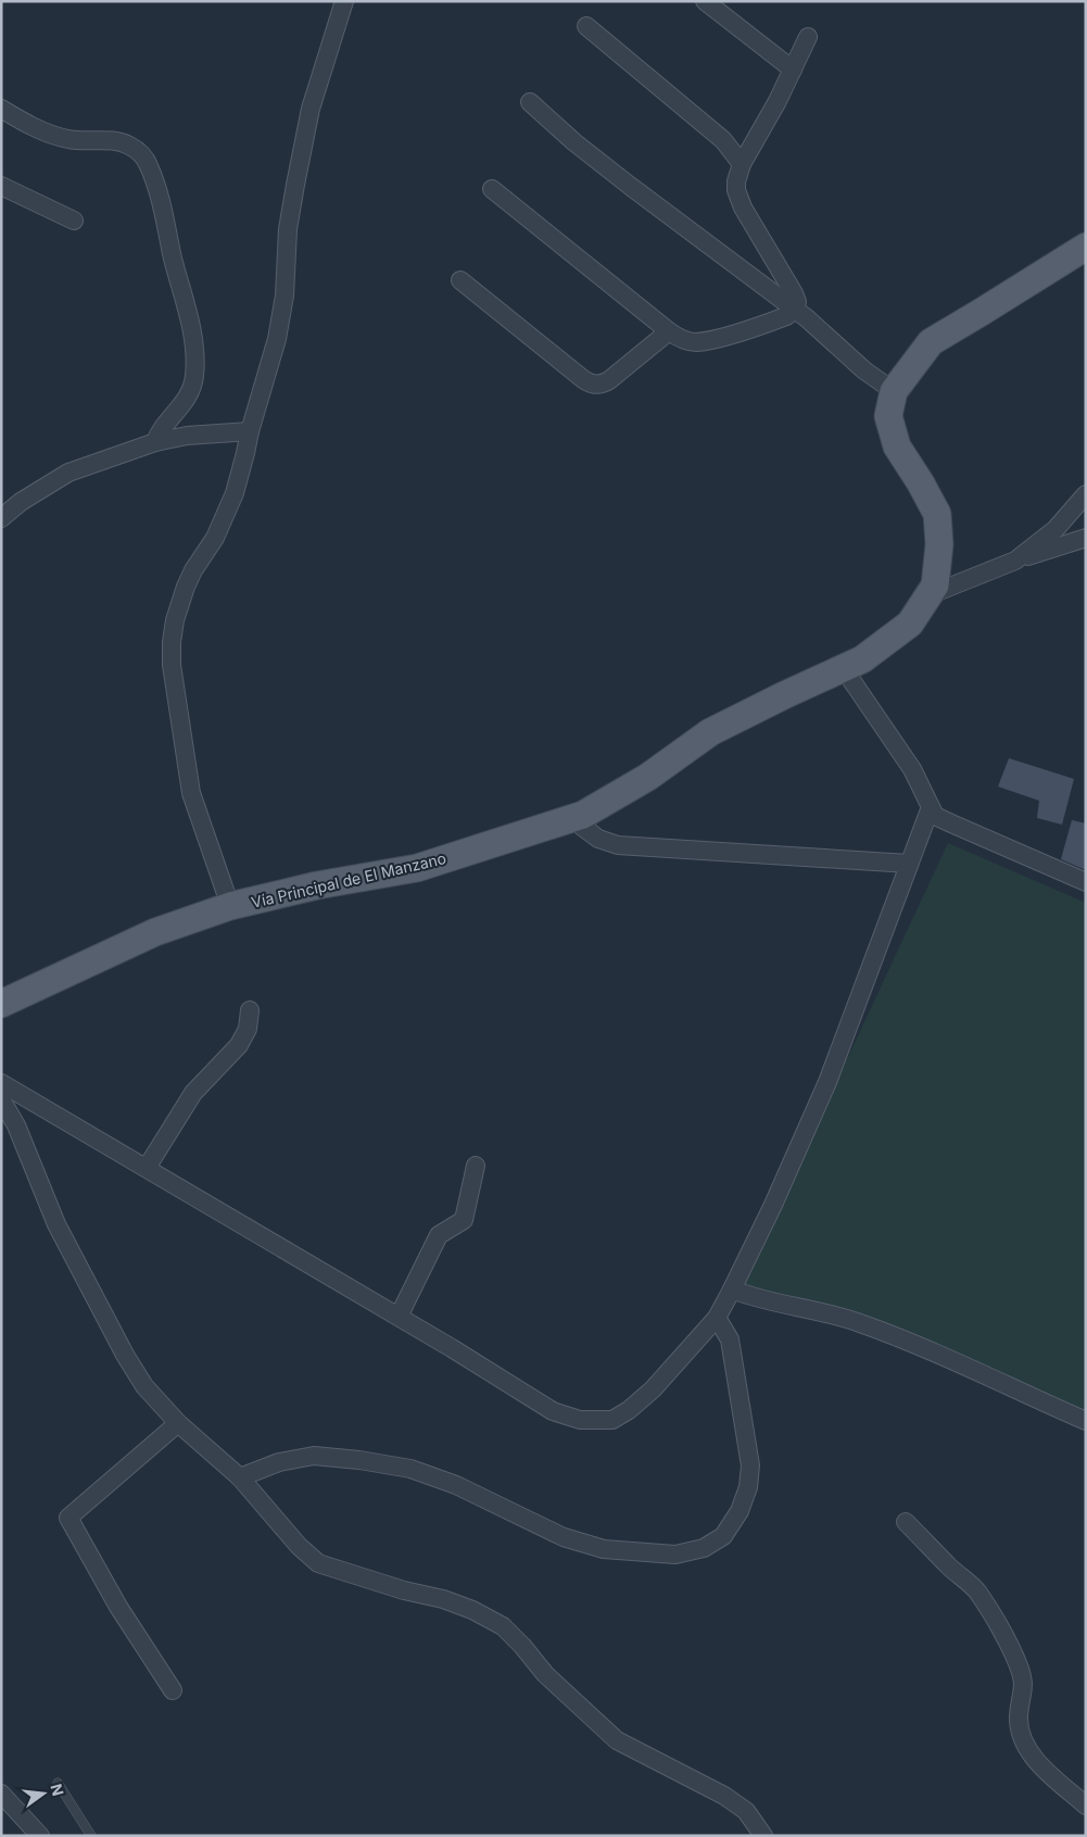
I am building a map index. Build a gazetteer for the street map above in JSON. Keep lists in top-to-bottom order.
{
  "streets": {
    "main road": ["Vía Principal de El Manzano"]
  },
  "north": "right"
}
